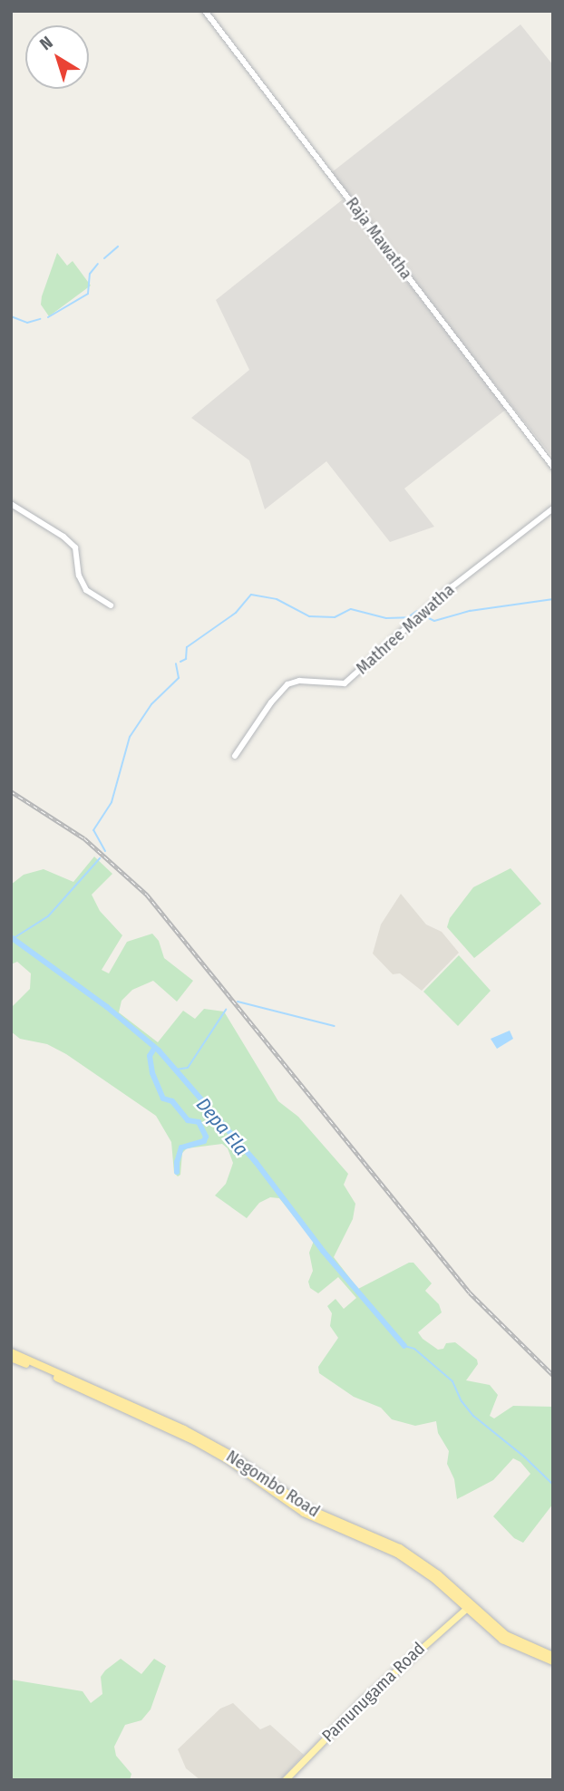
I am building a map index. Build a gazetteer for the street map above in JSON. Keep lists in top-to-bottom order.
{
  "streets": {
    "highway": ["Negombo Road"],
    "main road": ["Pamunugama Road"],
    "street": ["Raja Mawatha", "Mathree Mawatha"]
  },
  "crossings": [
    ["Negombo Road", "Pamunugama Road"]
  ],
  "water": ["Depa Ela"],
  "north": "top left"
}
